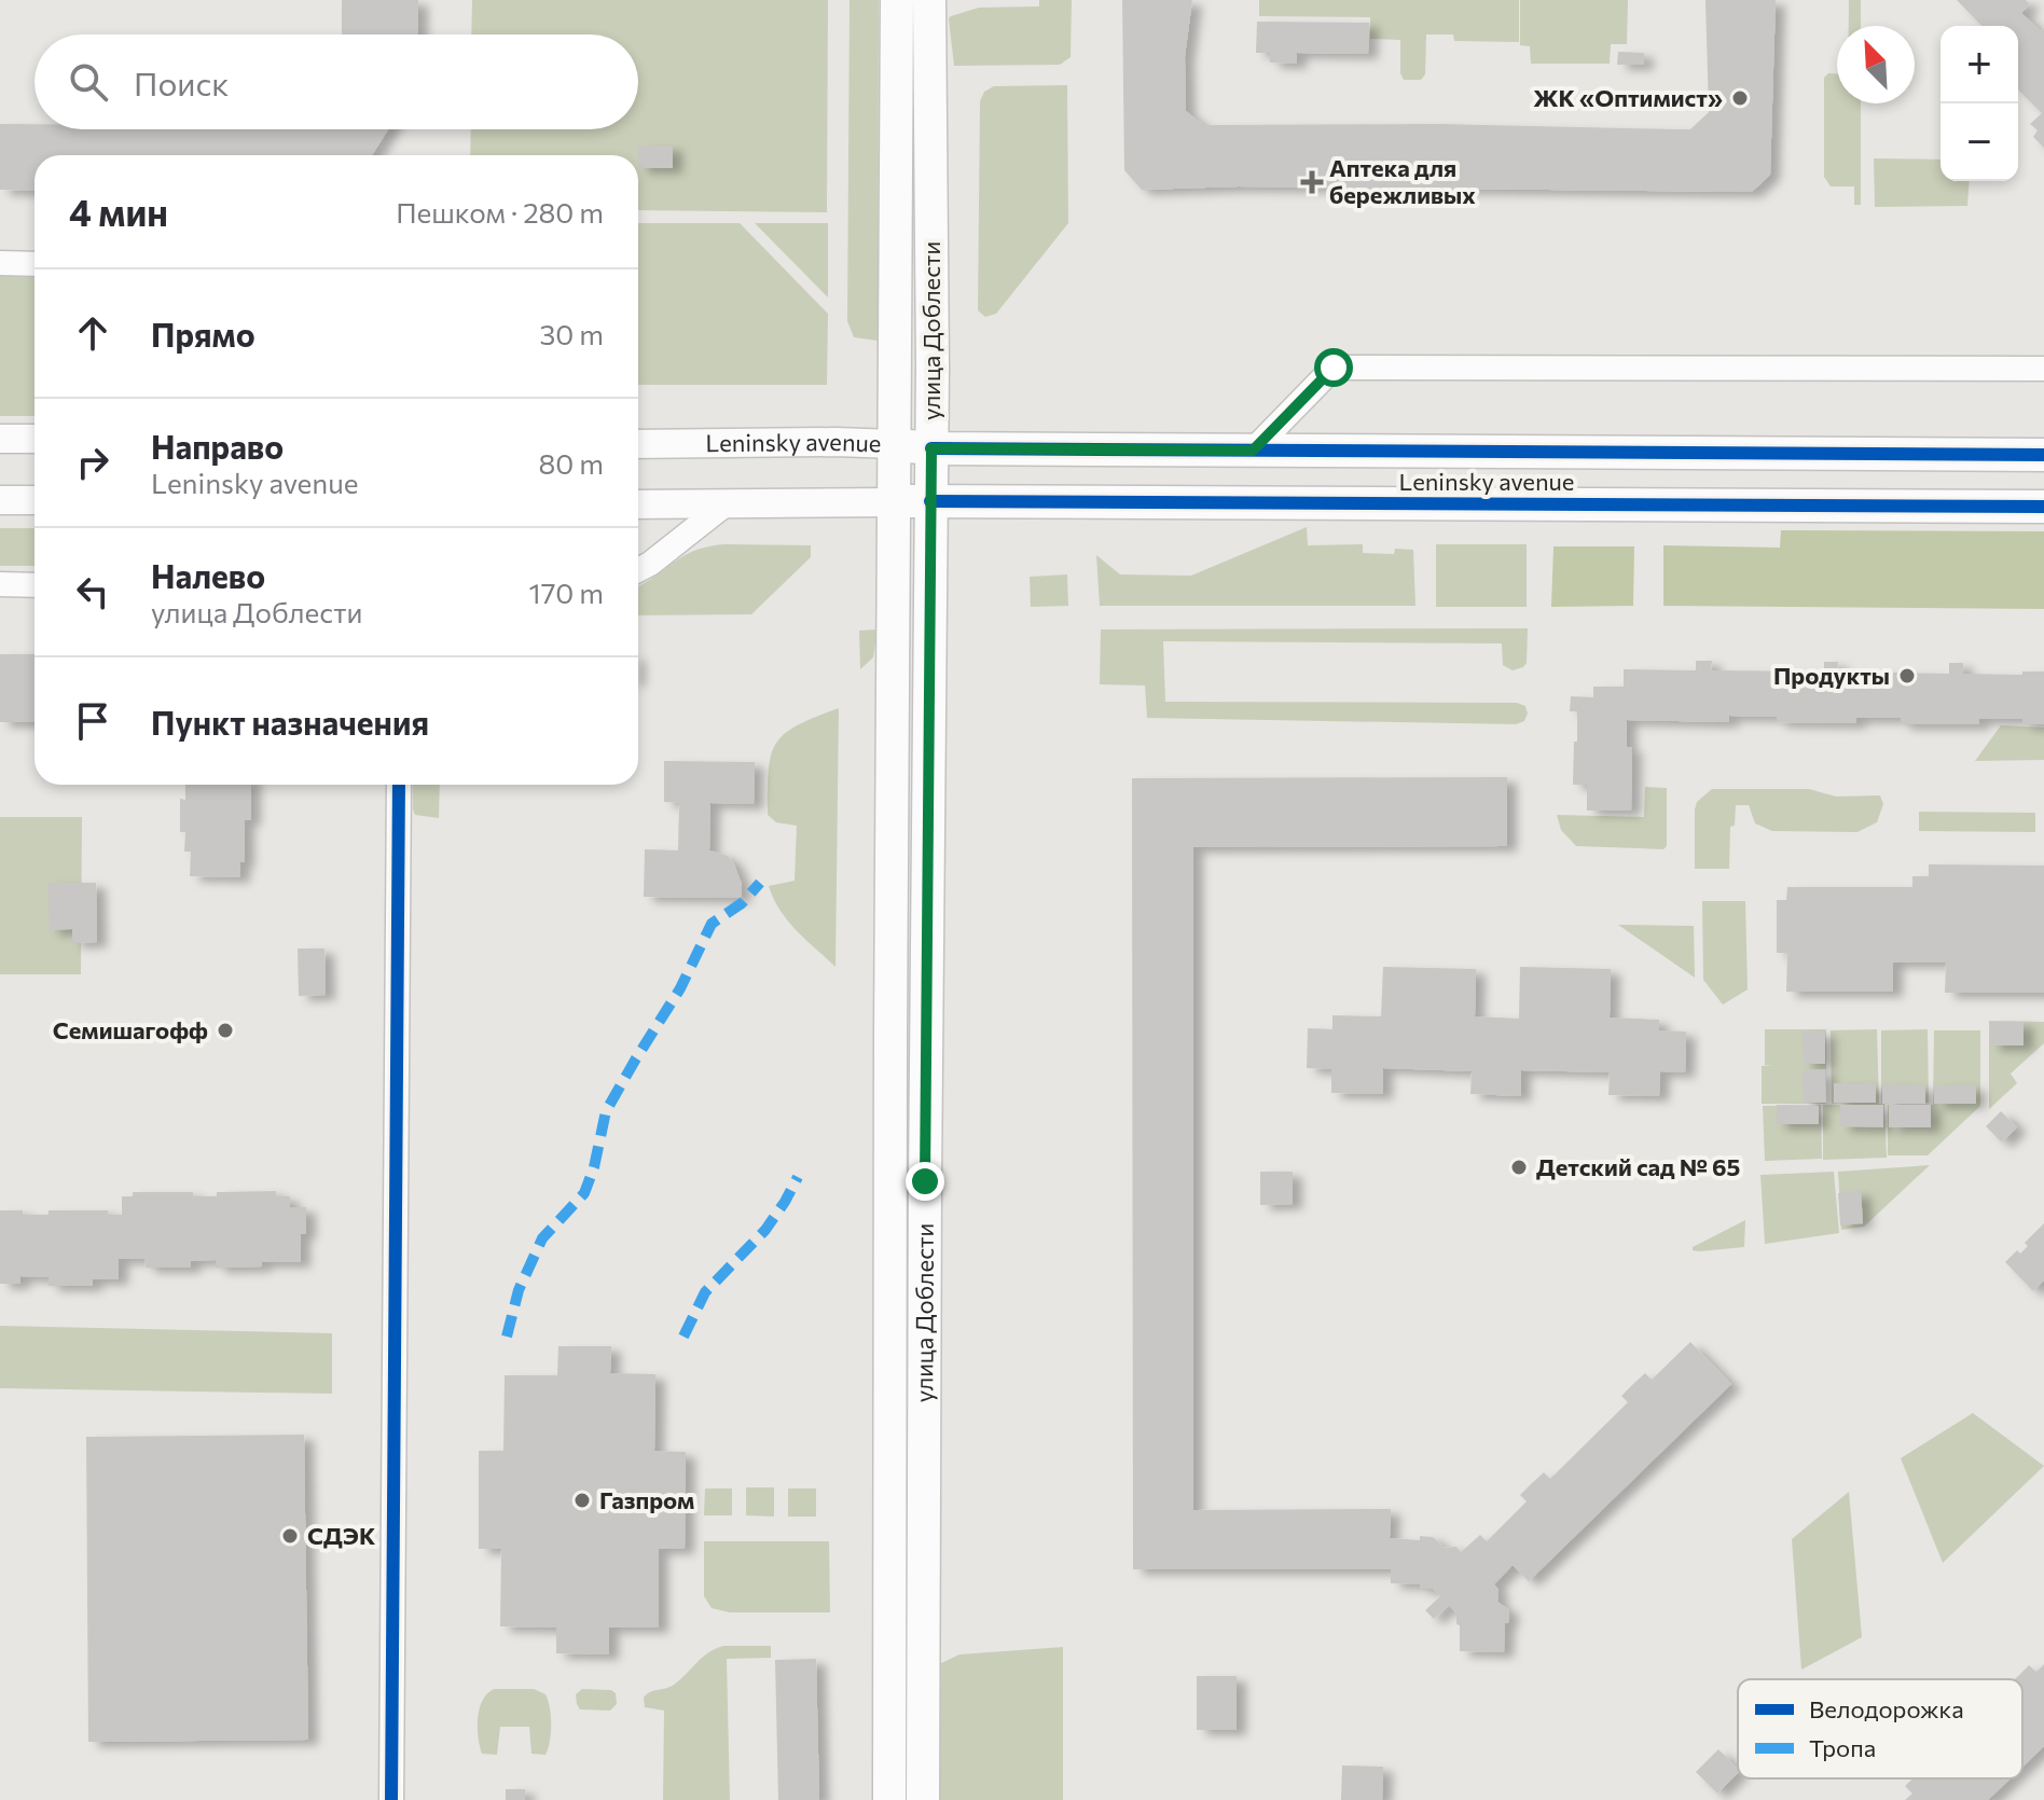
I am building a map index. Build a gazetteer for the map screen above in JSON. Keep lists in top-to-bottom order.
{
  "streets": {
    "main road": ["улица Доблести", "Leninsky avenue"]
  },
  "crossings": [
    ["улица Доблести", "Leninsky avenue"]
  ],
  "places": {
    "other": [
      "ЖК «Оптимист»",
      "Продукты",
      "Семишагофф",
      "Детский сад № 65",
      "Газпром",
      "СДЭК"
    ],
    "health": ["Аптека для бережливых"]
  },
  "legend": ["Велодорожка", "Тропа"],
  "north": "top left",
  "page": {
    "map_buttons": ["+", "−"],
    "search": "Поиск",
    "heading": ["4 мин", "Пешком · 280 m"],
    "list": [
      ["Прямо", "30 m"],
      ["Направо", "Leninsky avenue", "80 m"],
      ["Налево", "улица Доблести", "170 m"],
      "Пункт назначения"
    ]
  }
}
